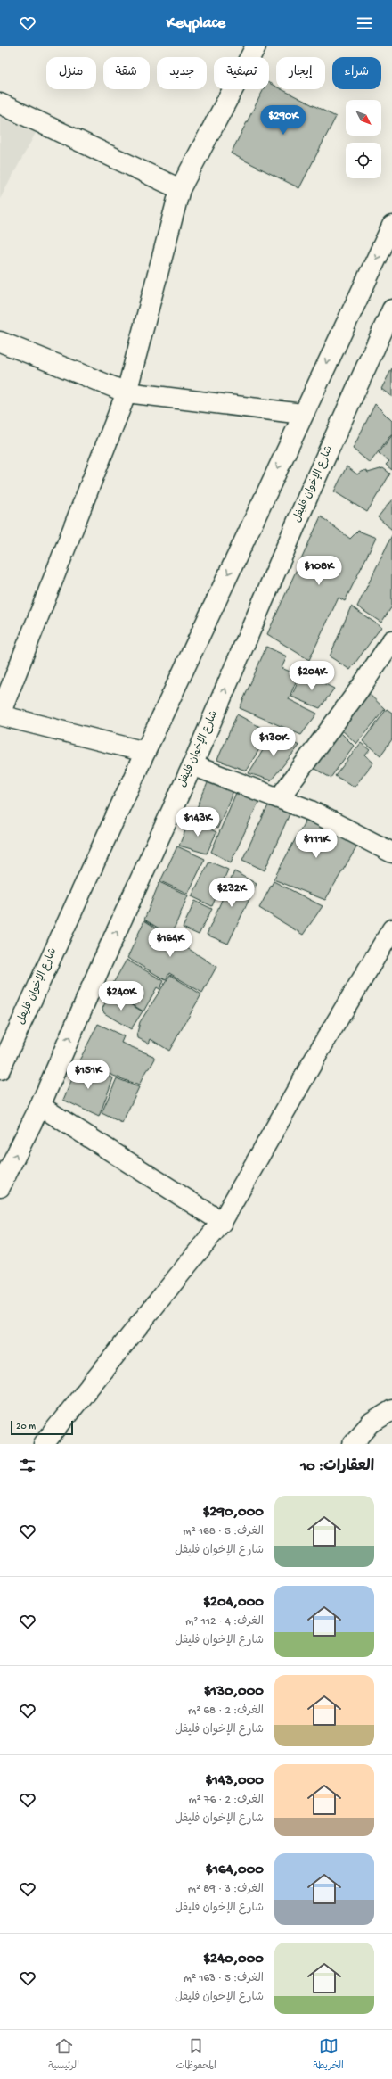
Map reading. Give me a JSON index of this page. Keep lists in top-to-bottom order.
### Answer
{
  "streets": {
    "street": ["شارع الإخوان فليفل"]
  },
  "scale_bar": "20 m",
  "north": "bottom right",
  "page": {
    "header": "Keyplace",
    "chip": [
      "شراء",
      "إيجار",
      "تصفية",
      "جديد",
      "شقة",
      "منزل"
    ],
    "price": [
      "$290K",
      "$108K",
      "$204K",
      "$130K",
      "$143K",
      "$111K",
      "$232K",
      "$164K",
      "$240K",
      "$151K"
    ],
    "scale": "20 m",
    "heading": "العقارات: 10",
    "list": [
      {
        "name": "$290,000",
        "note": "الغرف: 5 · 168 m² · شارع الإخوان فليفل"
      },
      {
        "name": "$204,000",
        "note": "الغرف: 4 · 112 m² · شارع الإخوان فليفل"
      },
      {
        "name": "$130,000",
        "note": "الغرف: 2 · 68 m² · شارع الإخوان فليفل"
      },
      {
        "name": "$143,000",
        "note": "الغرف: 2 · 76 m² · شارع الإخوان فليفل"
      },
      {
        "name": "$164,000",
        "note": "الغرف: 3 · 89 m² · شارع الإخوان فليفل"
      },
      {
        "name": "$240,000",
        "note": "الغرف: 5 · 163 m² · شارع الإخوان فليفل"
      }
    ],
    "tabs": ["الخريطة", "المحفوظات", "الرئيسية"]
  }
}
